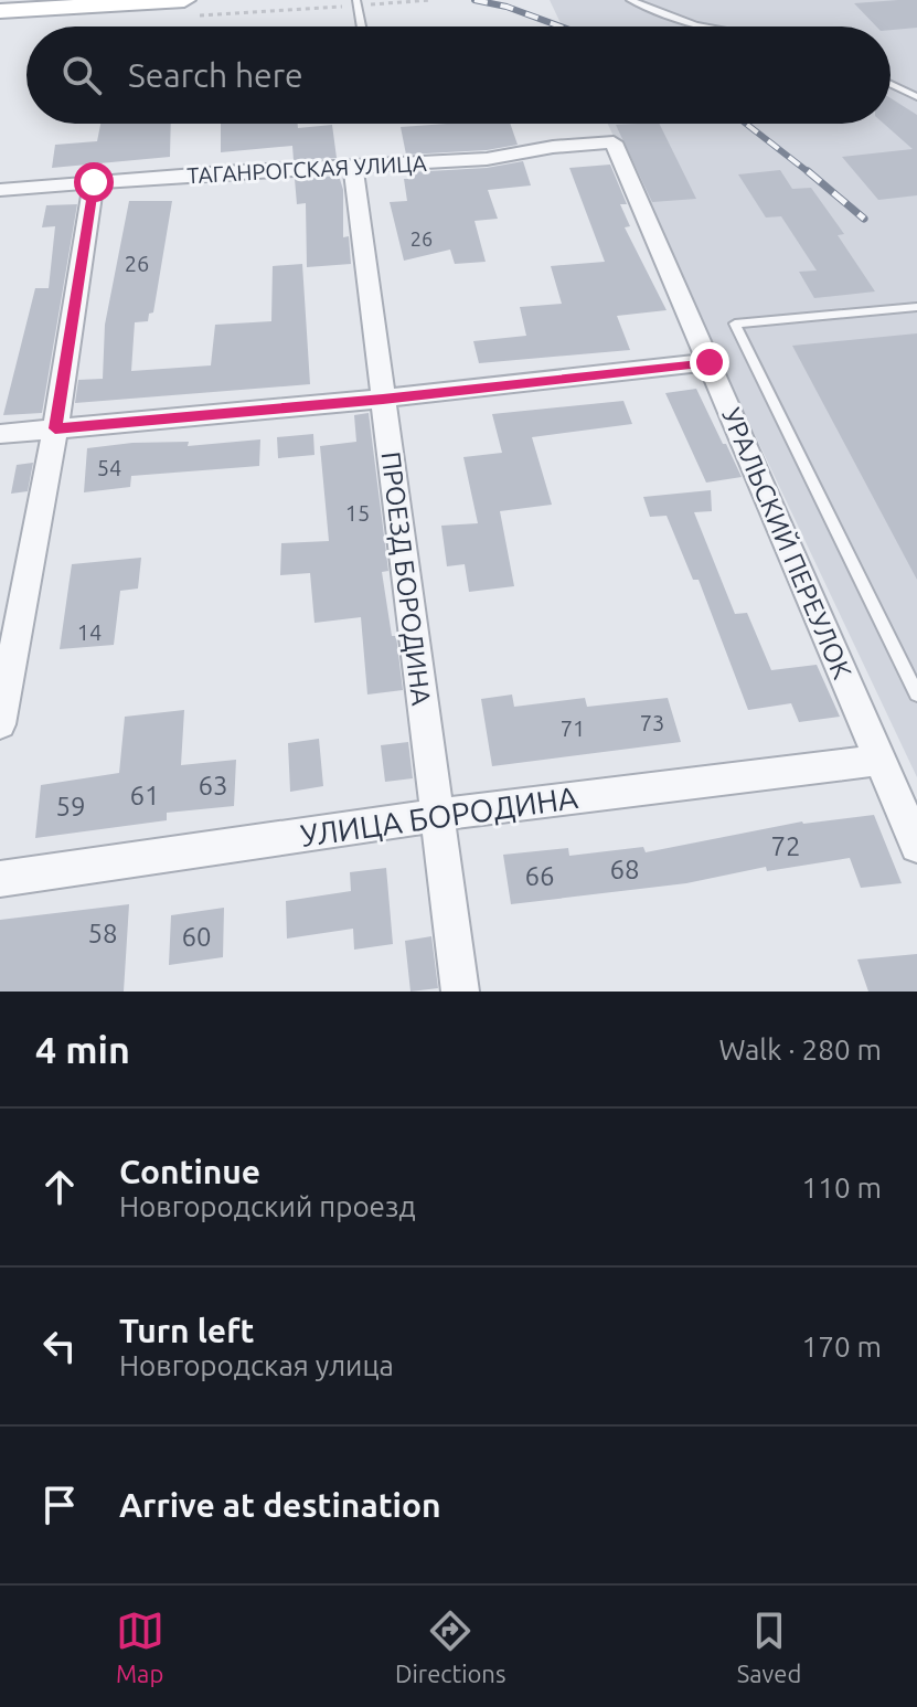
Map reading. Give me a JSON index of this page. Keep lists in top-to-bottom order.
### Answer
{
  "streets": {
    "street": [
      "ТАГАНРОГСКАЯ УЛИЦА",
      "УРАЛЬСКИЙ ПЕРЕУЛОК",
      "ПРОЕЗД БОРОДИНА",
      "УЛИЦА БОРОДИНА"
    ]
  },
  "crossings": [
    ["ТАГАНРОГСКАЯ УЛИЦА", "УРАЛЬСКИЙ ПЕРЕУЛОК"],
    ["ТАГАНРОГСКАЯ УЛИЦА", "ПРОЕЗД БОРОДИНА"],
    ["УРАЛЬСКИЙ ПЕРЕУЛОК", "УЛИЦА БОРОДИНА"],
    ["ПРОЕЗД БОРОДИНА", "УЛИЦА БОРОДИНА"]
  ],
  "house_numbers": [
    "26",
    "26",
    "54",
    "15",
    "14",
    "73",
    "71",
    "63",
    "61",
    "59",
    "72",
    "68",
    "66",
    "58",
    "60"
  ],
  "page": {
    "search": "Search here",
    "heading": ["4 min", "Walk · 280 m"],
    "list": [
      ["Continue", "Новгородский проезд", "110 m"],
      ["Turn left", "Новгородская улица", "170 m"],
      "Arrive at destination"
    ],
    "nav": ["Map", "Directions", "Saved"]
  }
}
